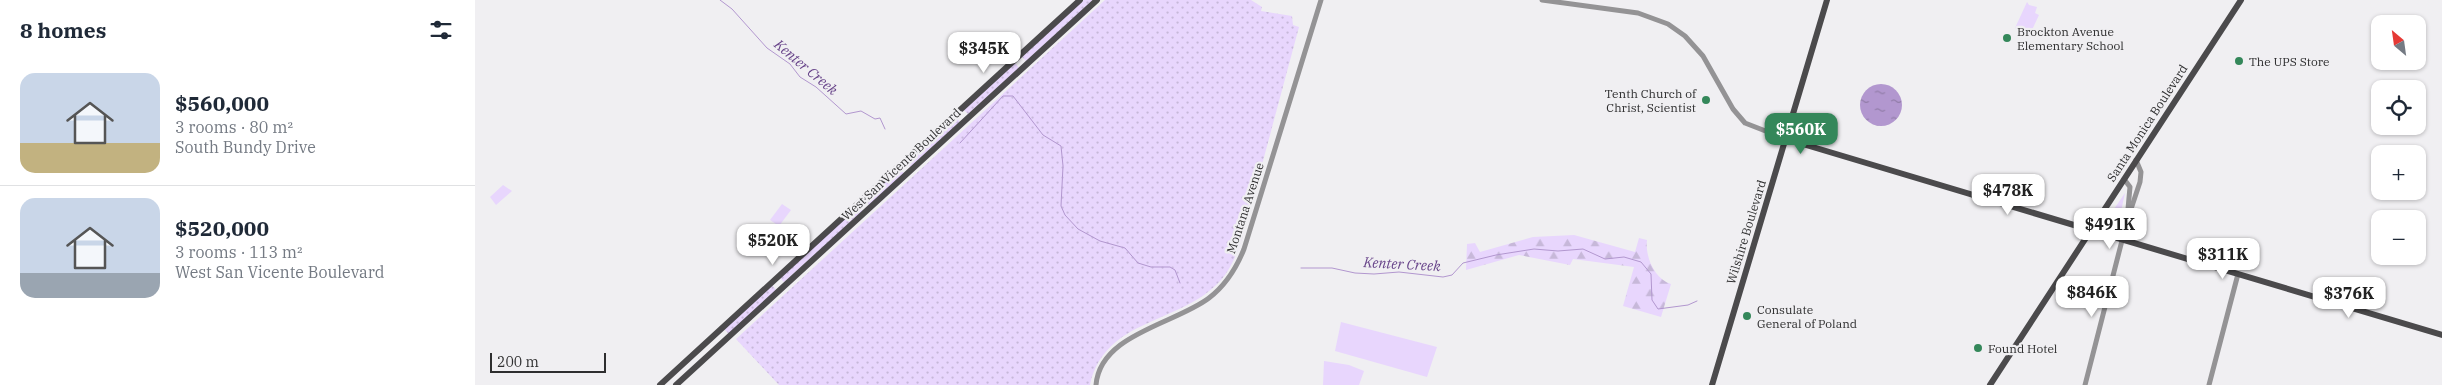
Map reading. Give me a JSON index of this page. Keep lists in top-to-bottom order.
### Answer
{
  "streets": {
    "main road": ["Santa Monica Boulevard", "West San Vicente Boulevard", "Wilshire Boulevard"],
    "street": ["Montana Avenue"]
  },
  "water": ["Kenter Creek"],
  "places": [
    "Brockton Avenue Elementary School",
    "The UPS Store",
    "Tenth Church of Christ, Scientist",
    "Consulate General of Poland",
    "Found Hotel"
  ],
  "scale_bar": "200 m",
  "north": "top left",
  "page": {
    "heading": "8 homes",
    "map_buttons": ["+", "−"],
    "price": [
      "$345K",
      "$560K",
      "$478K",
      "$491K",
      "$520K",
      "$311K",
      "$846K",
      "$376K"
    ],
    "list": [
      {
        "name": "$560,000",
        "note": "3 rooms · 80 m² · South Bundy Drive"
      },
      {
        "name": "$520,000",
        "note": "3 rooms · 113 m² · West San Vicente Boulevard"
      }
    ],
    "scale": "200 m"
  }
}
